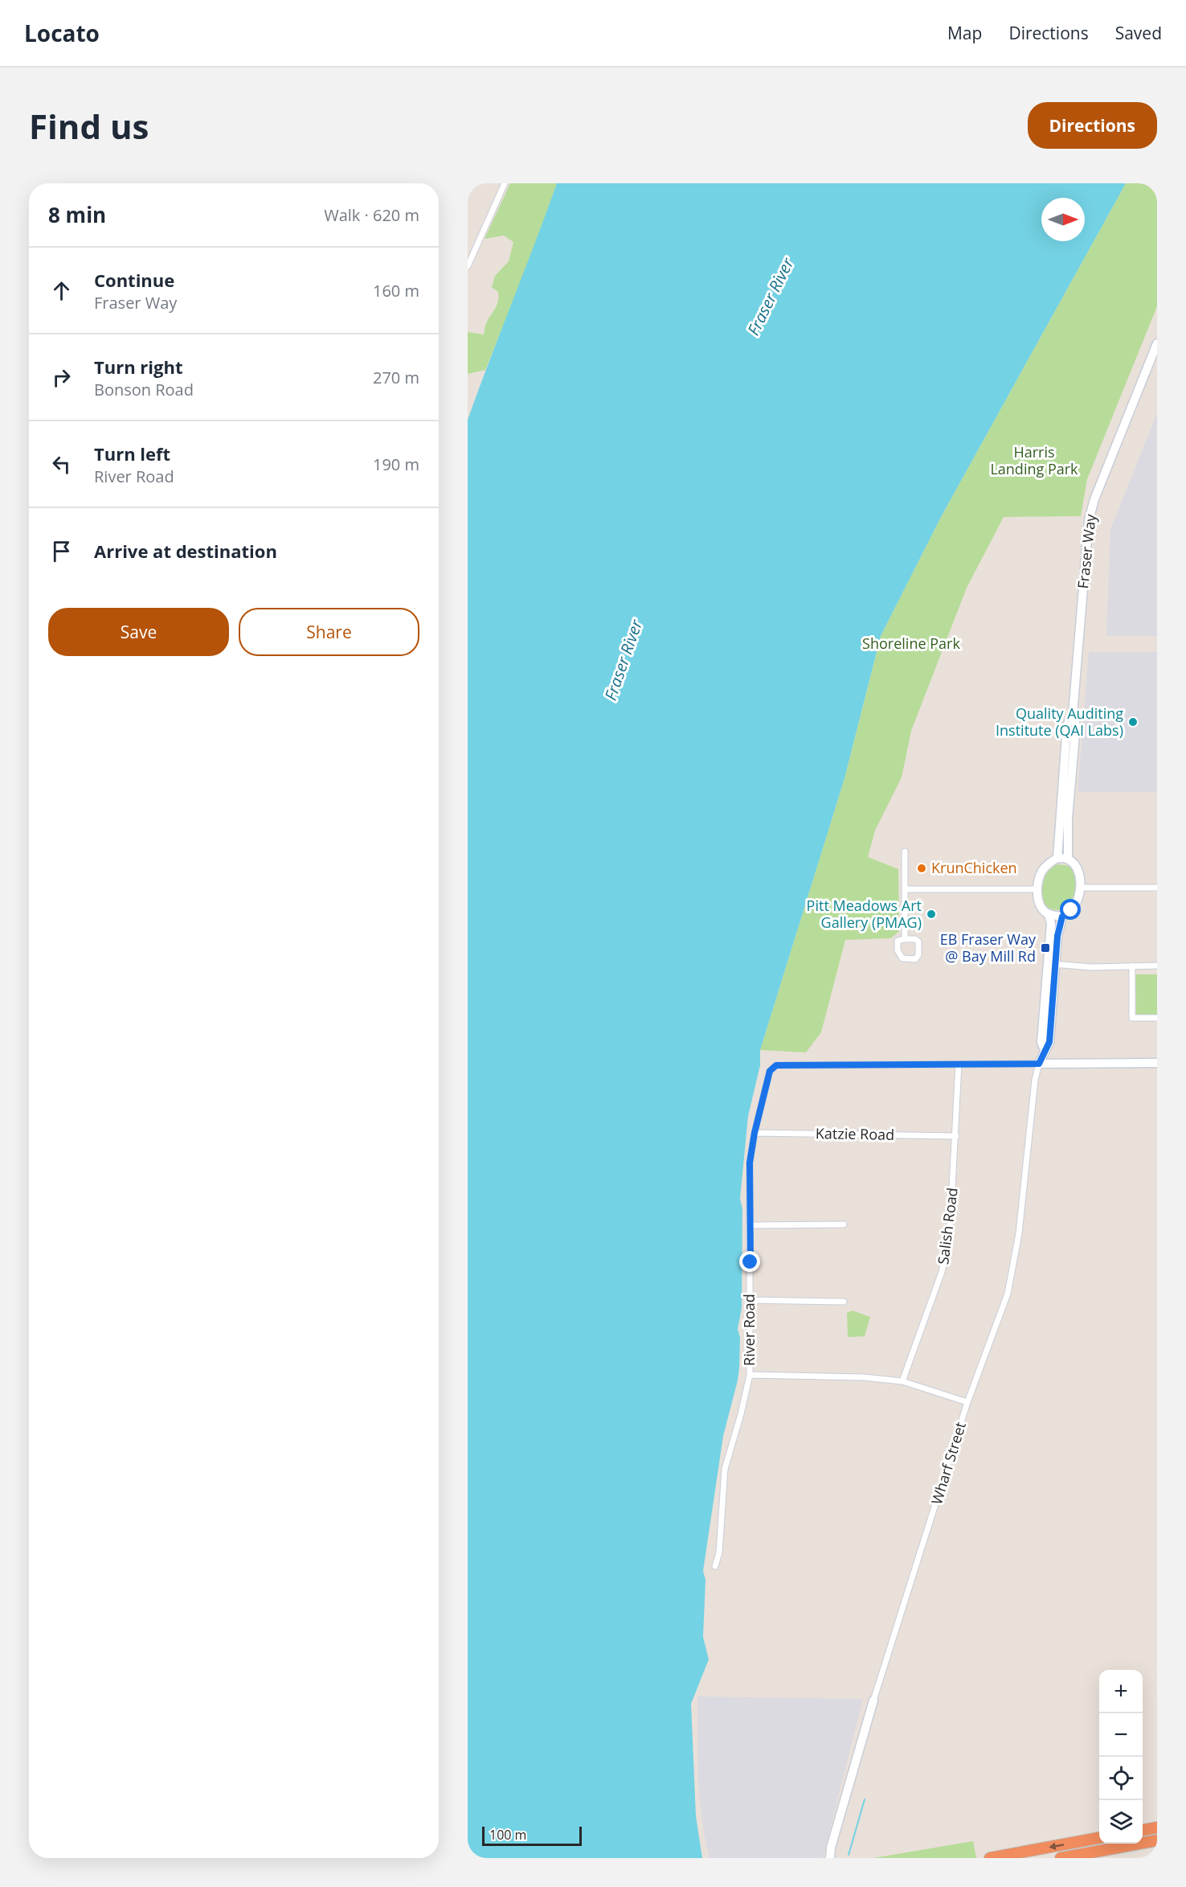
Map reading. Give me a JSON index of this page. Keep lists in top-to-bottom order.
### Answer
{
  "streets": {
    "street": [
      "Fraser Way",
      "Katzie Road",
      "Salish Road",
      "River Road",
      "Wharf Street"
    ]
  },
  "crossings": [
    ["Katzie Road", "Salish Road"],
    ["Katzie Road", "River Road"],
    ["Salish Road", "River Road"]
  ],
  "water": ["Fraser River"],
  "parks": ["Harris Landing Park", "Shoreline Park"],
  "places": {
    "other": ["Quality Auditing Institute (QAI Labs)", "KrunChicken", "Pitt Meadows Art Gallery (PMAG)"],
    "transit": ["EB Fraser Way @ Bay Mill Rd"]
  },
  "scale_bar": "100 m",
  "north": "right",
  "page": {
    "header": "Locato",
    "nav": ["Map", "Directions", "Saved"],
    "buttons": [
      "Directions",
      ["Save", "Share"]
    ],
    "title": "Find us",
    "heading": ["8 min", "Walk · 620 m"],
    "list": [
      ["Continue", "Fraser Way", "160 m"],
      ["Turn right", "Bonson Road", "270 m"],
      ["Turn left", "River Road", "190 m"],
      "Arrive at destination"
    ],
    "map_buttons": ["+", "−"],
    "scale": "100 m"
  }
}
